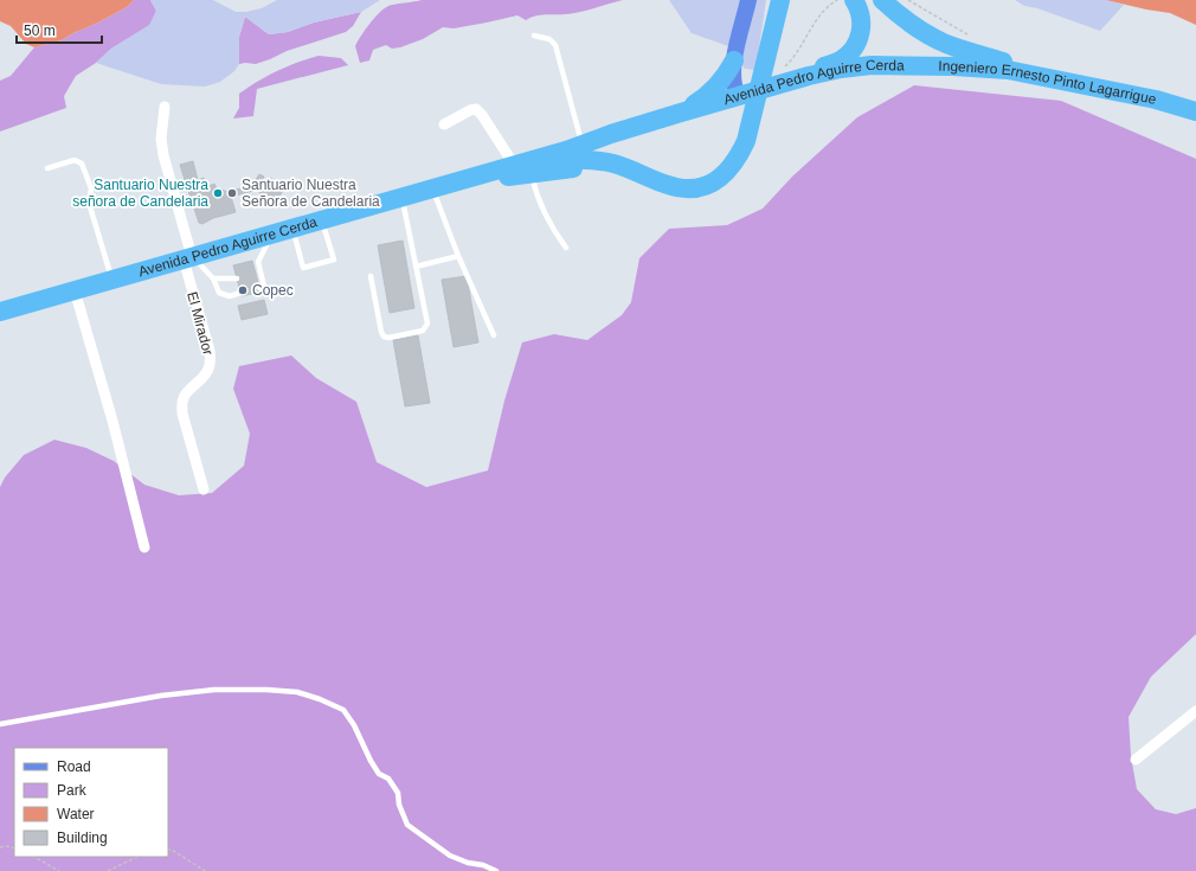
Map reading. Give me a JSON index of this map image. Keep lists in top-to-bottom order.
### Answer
{
  "streets": {
    "highway": ["Ingeniero Ernesto Pinto Lagarrigue", "Avenida Pedro Aguirre Cerda"],
    "street": ["El Mirador"]
  },
  "crossings": [
    ["Ingeniero Ernesto Pinto Lagarrigue", "Avenida Pedro Aguirre Cerda"],
    ["Avenida Pedro Aguirre Cerda", "El Mirador"]
  ],
  "places": ["Santuario Nuestra señora de Candelaria", "Santuario Nuestra Señora de Candelaria", "Copec"],
  "legend": [
    "Road",
    "Park",
    "Water",
    "Building"
  ],
  "scale_bar": "50 m"
}
